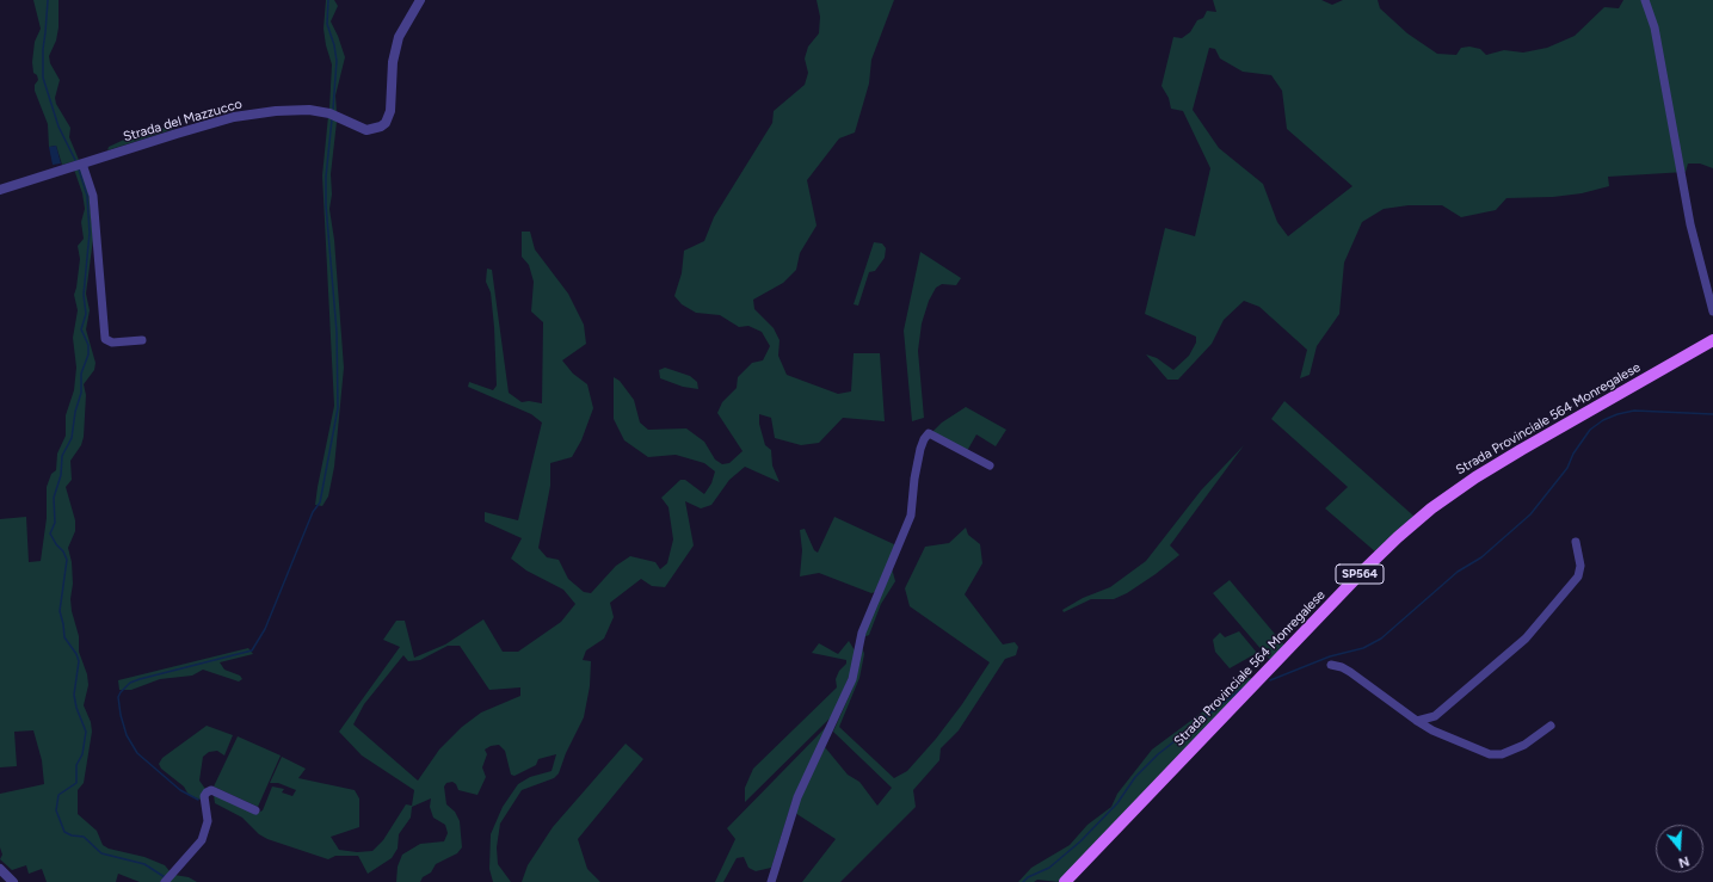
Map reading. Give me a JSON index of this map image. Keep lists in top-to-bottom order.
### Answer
{
  "streets": {
    "main road": ["Strada Provinciale 564 Monregalese", "SP564"],
    "street": ["Strada del Mazzucco"]
  },
  "north": "bottom"
}
